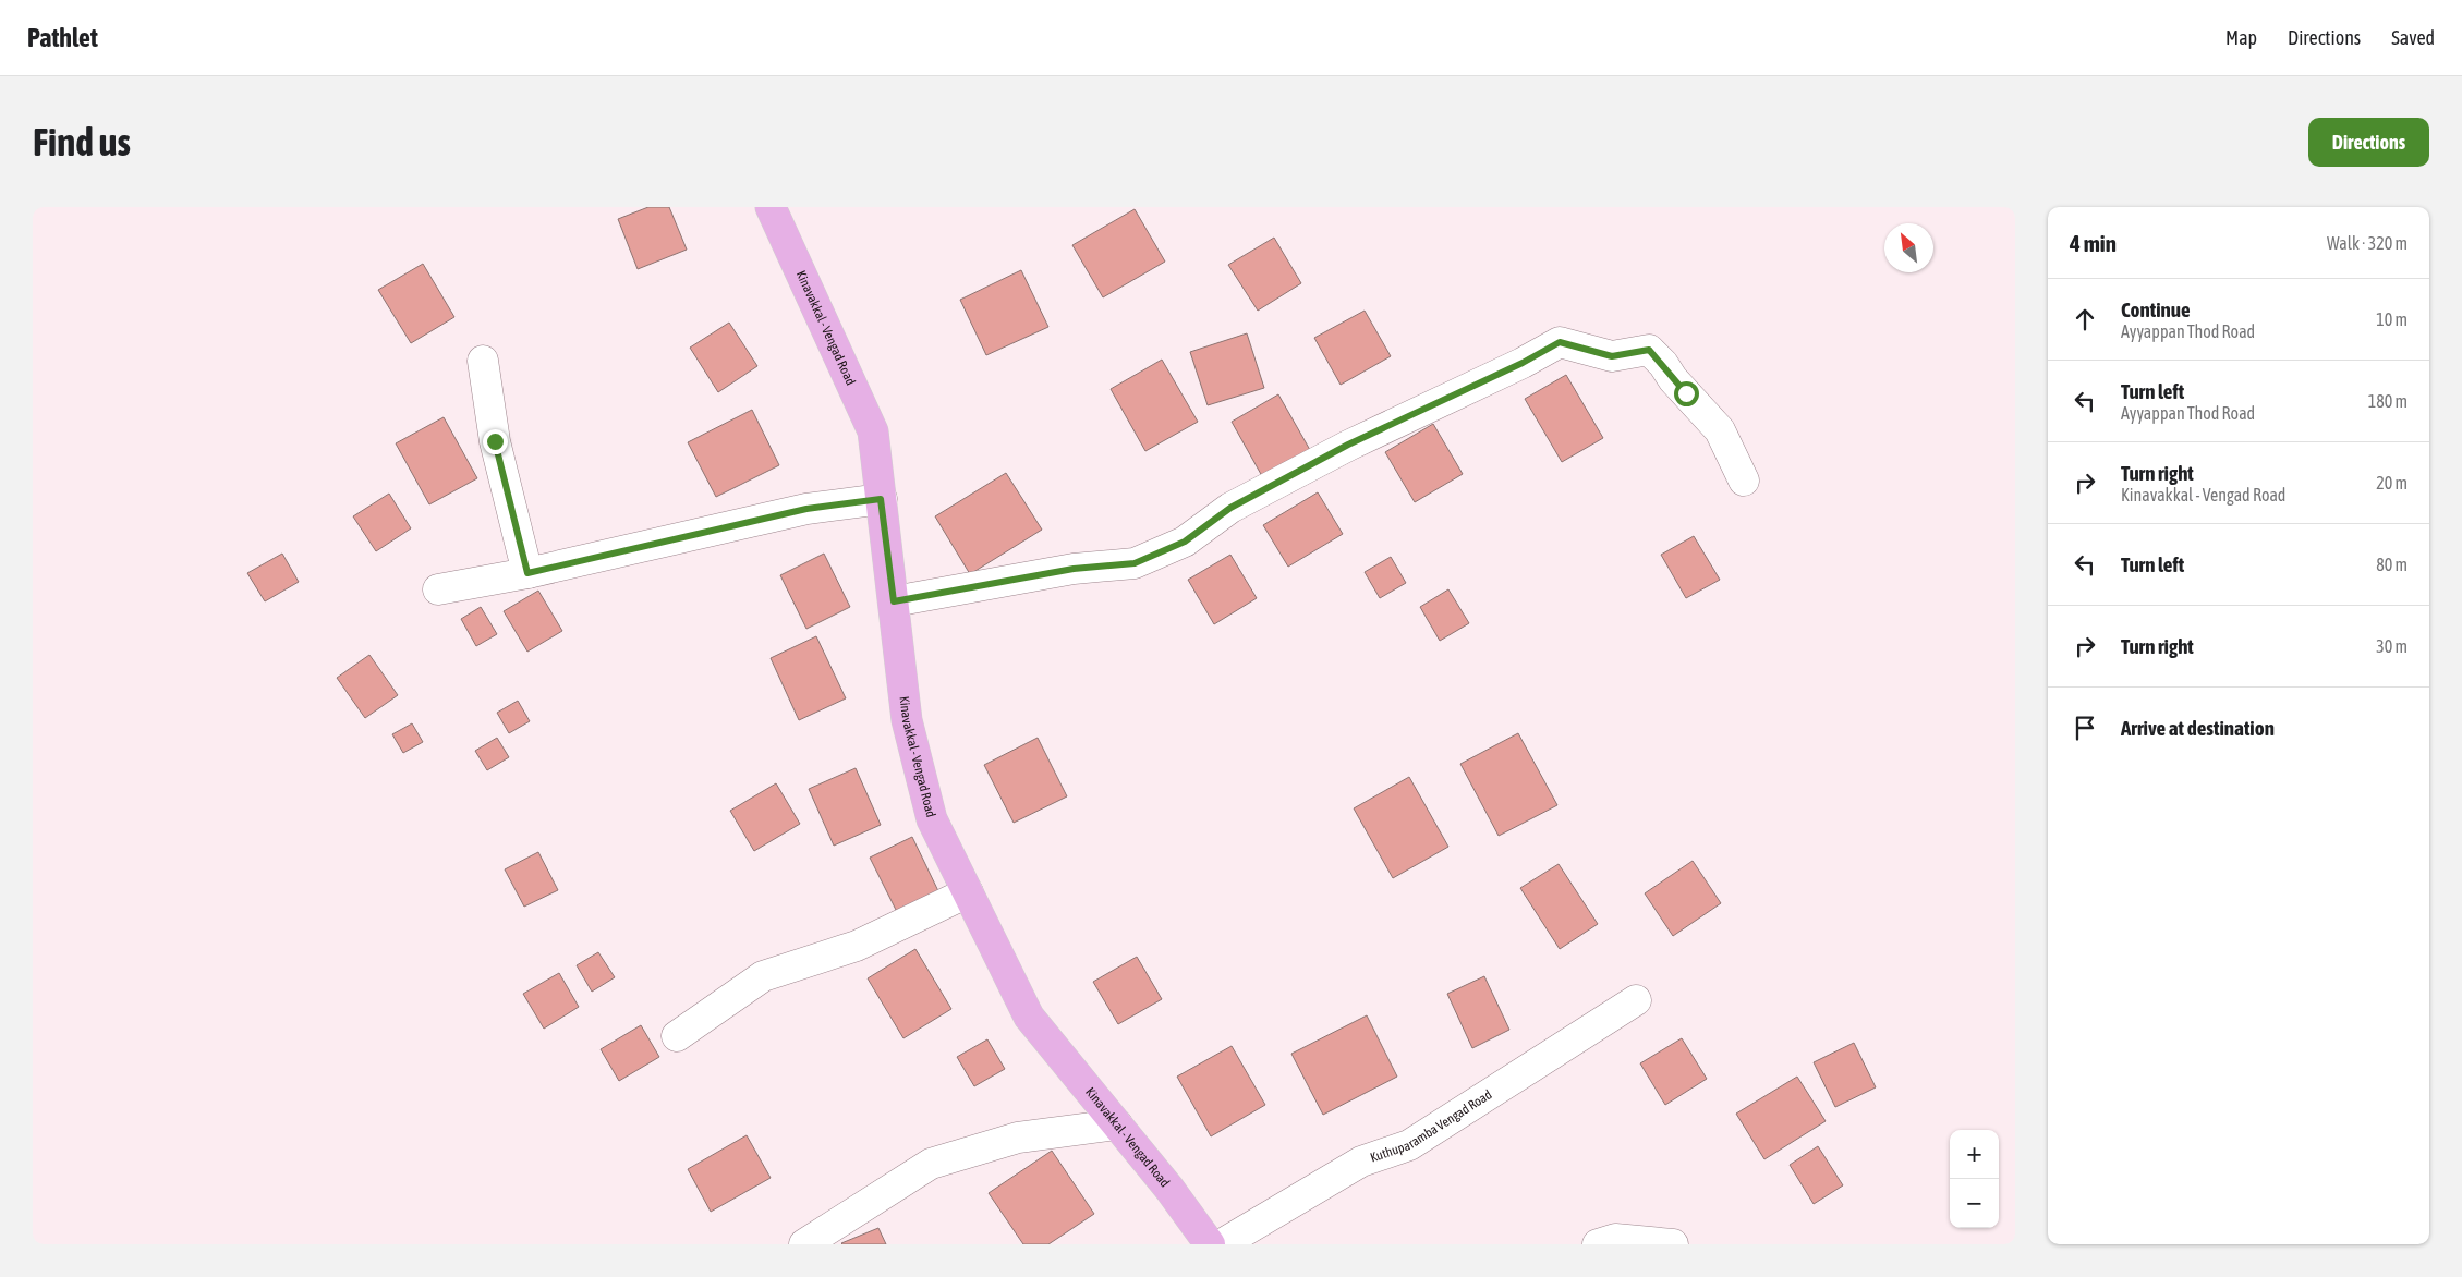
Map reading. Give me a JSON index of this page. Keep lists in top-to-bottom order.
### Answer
{
  "streets": {
    "main road": ["Kinavakkal - Vengad Road"],
    "street": ["Kuthuparamba Vengad Road"]
  },
  "north": "top left",
  "page": {
    "header": "Pathlet",
    "nav": ["Map", "Directions", "Saved"],
    "buttons": "Directions",
    "title": "Find us",
    "heading": ["4 min", "Walk · 320 m"],
    "list": [
      ["Continue", "Ayyappan Thod Road", "10 m"],
      ["Turn left", "Ayyappan Thod Road", "180 m"],
      ["Turn right", "Kinavakkal - Vengad Road", "20 m"],
      ["Turn left", "80 m"],
      ["Turn right", "30 m"],
      "Arrive at destination"
    ],
    "map_buttons": ["+", "−"]
  }
}
